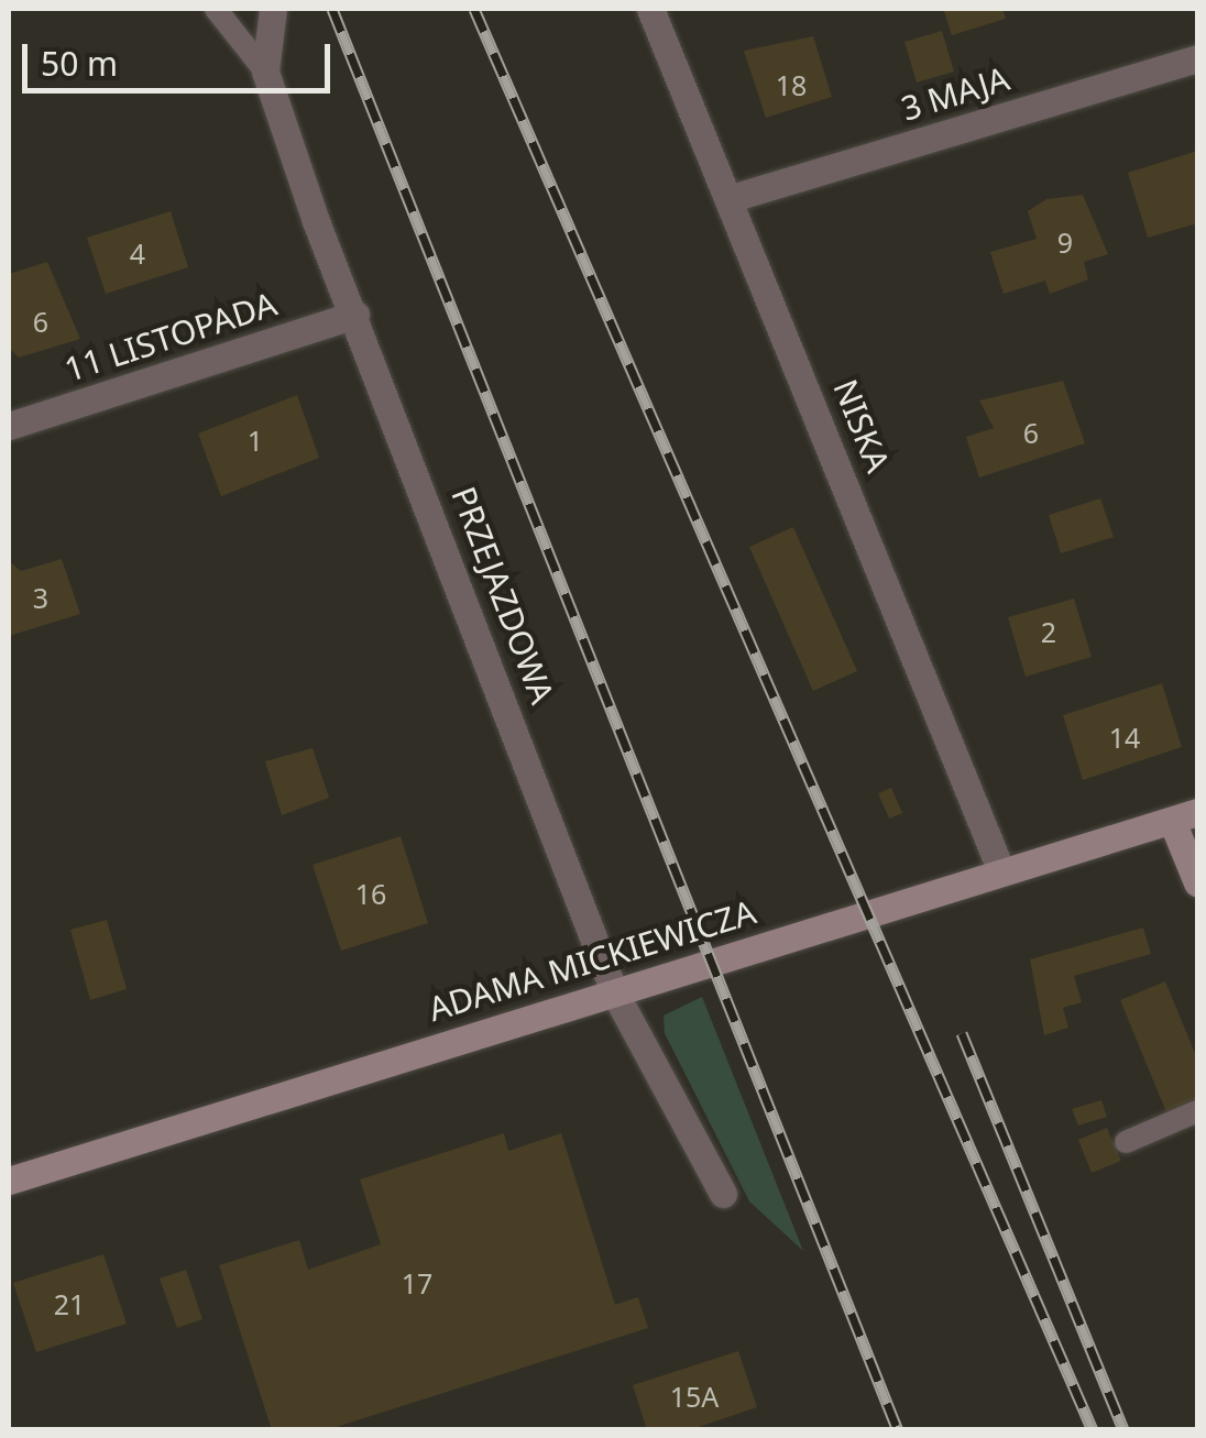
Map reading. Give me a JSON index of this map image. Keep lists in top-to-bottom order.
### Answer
{
  "streets": {
    "street": [
      "3 MAJA",
      "11 LISTOPADA",
      "NISKA",
      "PRZEJAZDOWA",
      "ADAMA MICKIEWICZA"
    ]
  },
  "crossings": [
    ["3 MAJA", "NISKA"],
    ["11 LISTOPADA", "PRZEJAZDOWA"],
    ["NISKA", "ADAMA MICKIEWICZA"],
    ["PRZEJAZDOWA", "ADAMA MICKIEWICZA"]
  ],
  "house_numbers": [
    "18",
    "9",
    "4",
    "6",
    "6",
    "1",
    "3",
    "2",
    "14",
    "16",
    "17",
    "21",
    "15A"
  ],
  "scale_bar": "50 m"
}
